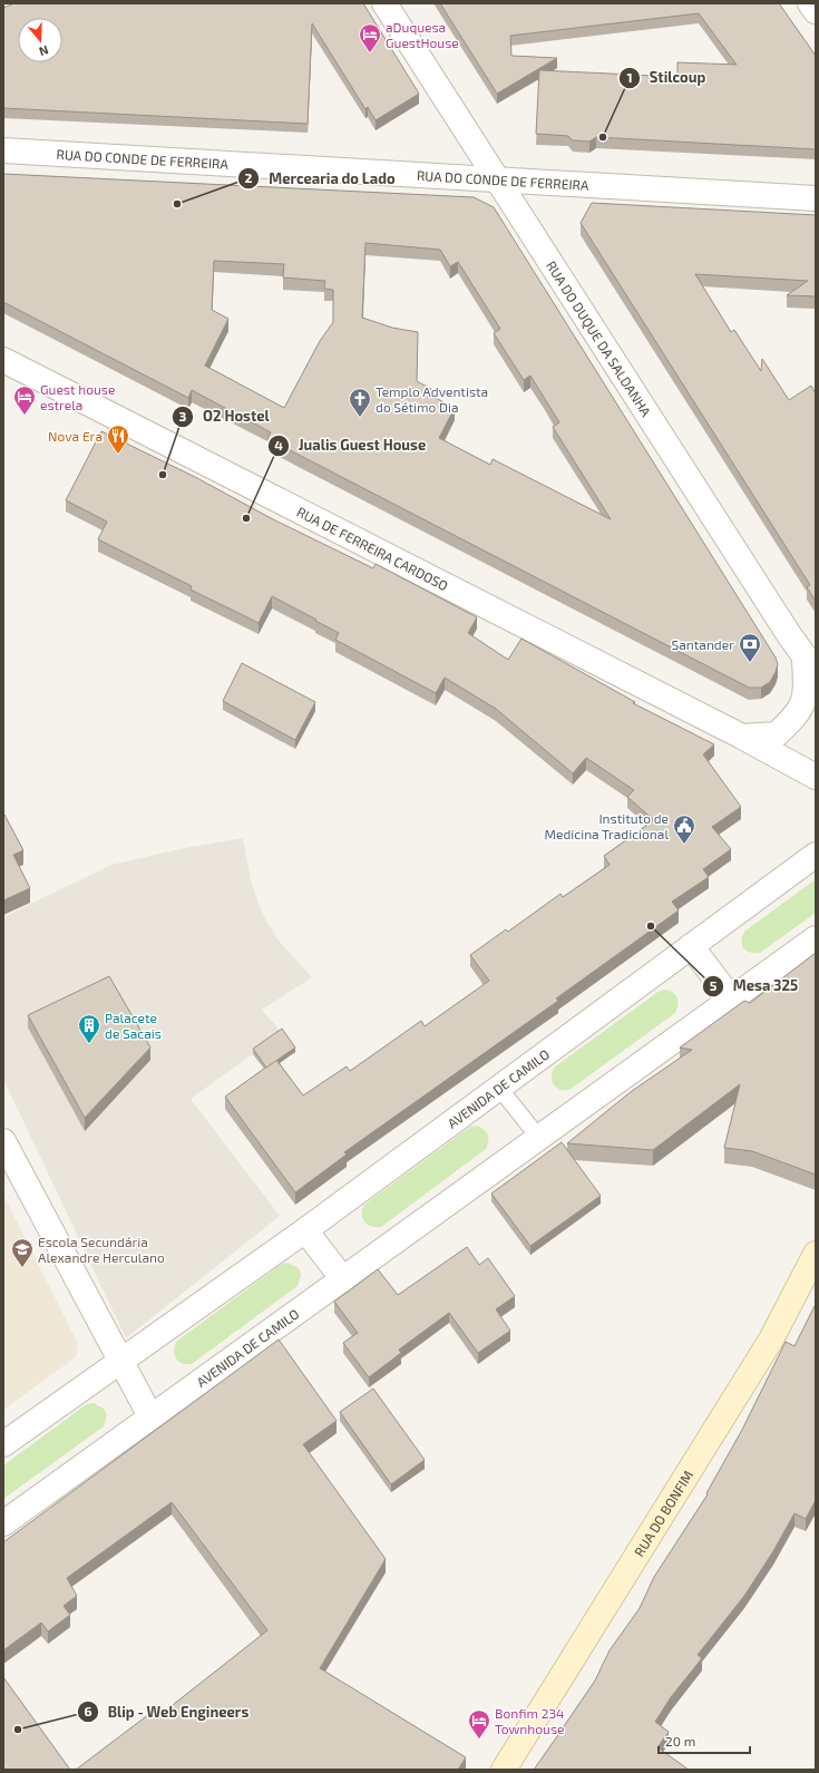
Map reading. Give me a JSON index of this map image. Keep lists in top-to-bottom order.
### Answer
{
  "streets": {
    "main road": ["RUA DO BONFIM"],
    "street": [
      "RUA DO CONDE DE FERREIRA",
      "RUA DO DUQUE DA SALDANHA",
      "RUA DE FERREIRA CARDOSO",
      "AVENIDA DE CAMILO"
    ]
  },
  "crossings": [
    ["RUA DO CONDE DE FERREIRA", "RUA DO DUQUE DA SALDANHA"]
  ],
  "places": {
    "hotel": ["aDuquesa GuestHouse", "Guest house estrela", "Bonfim 234 Townhouse"],
    "other": [
      "Stilcoup",
      "Mercearia do Lado",
      "O2 Hostel",
      "Jualis Guest House",
      "Mesa 325",
      "Blip - Web Engineers"
    ],
    "church": ["Templo Adventista do Sétimo Dia"],
    "restaurant": ["Nova Era"],
    "bank": ["Santander"],
    "public building": ["Instituto de Medicina Tradicional"],
    "building": ["Palacete de Sacais"],
    "school or university": ["Escola Secundária Alexandre Herculano"]
  },
  "scale_bar": "20 m",
  "north": "bottom"
}
